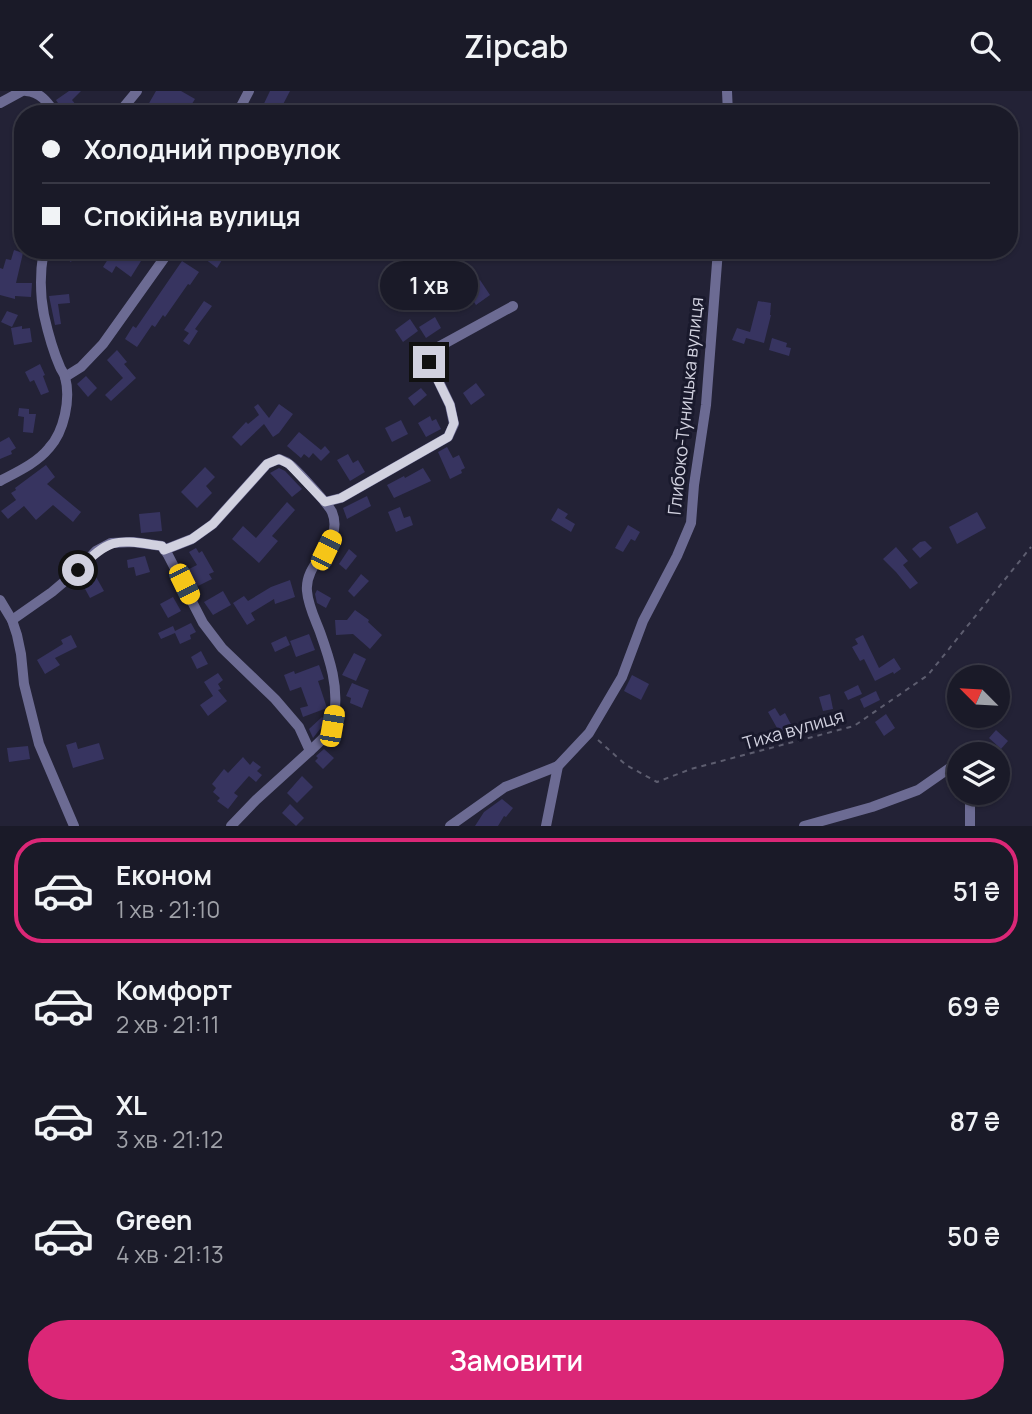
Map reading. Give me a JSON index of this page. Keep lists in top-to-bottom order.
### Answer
{
  "streets": {
    "street": ["Глибоко-Туницька вулиця"],
    "path": ["Тиха вулиця"]
  },
  "crossings": [
    ["Глибоко-Туницька вулиця", "Тиха вулиця"]
  ],
  "north": "top left",
  "page": {
    "header": "Zipcab",
    "banner": ["Холодний провулок", "Спокійна вулиця"],
    "bubble": "1 хв",
    "list": [
      {
        "name": "Економ",
        "note": "1 хв · 21:10",
        "value": "51 ₴"
      },
      {
        "name": "Комфорт",
        "note": "2 хв · 21:11",
        "value": "69 ₴"
      },
      {
        "name": "XL",
        "note": "3 хв · 21:12",
        "value": "87 ₴"
      },
      {
        "name": "Green",
        "note": "4 хв · 21:13",
        "value": "50 ₴"
      }
    ],
    "buttons": "Замовити"
  }
}
